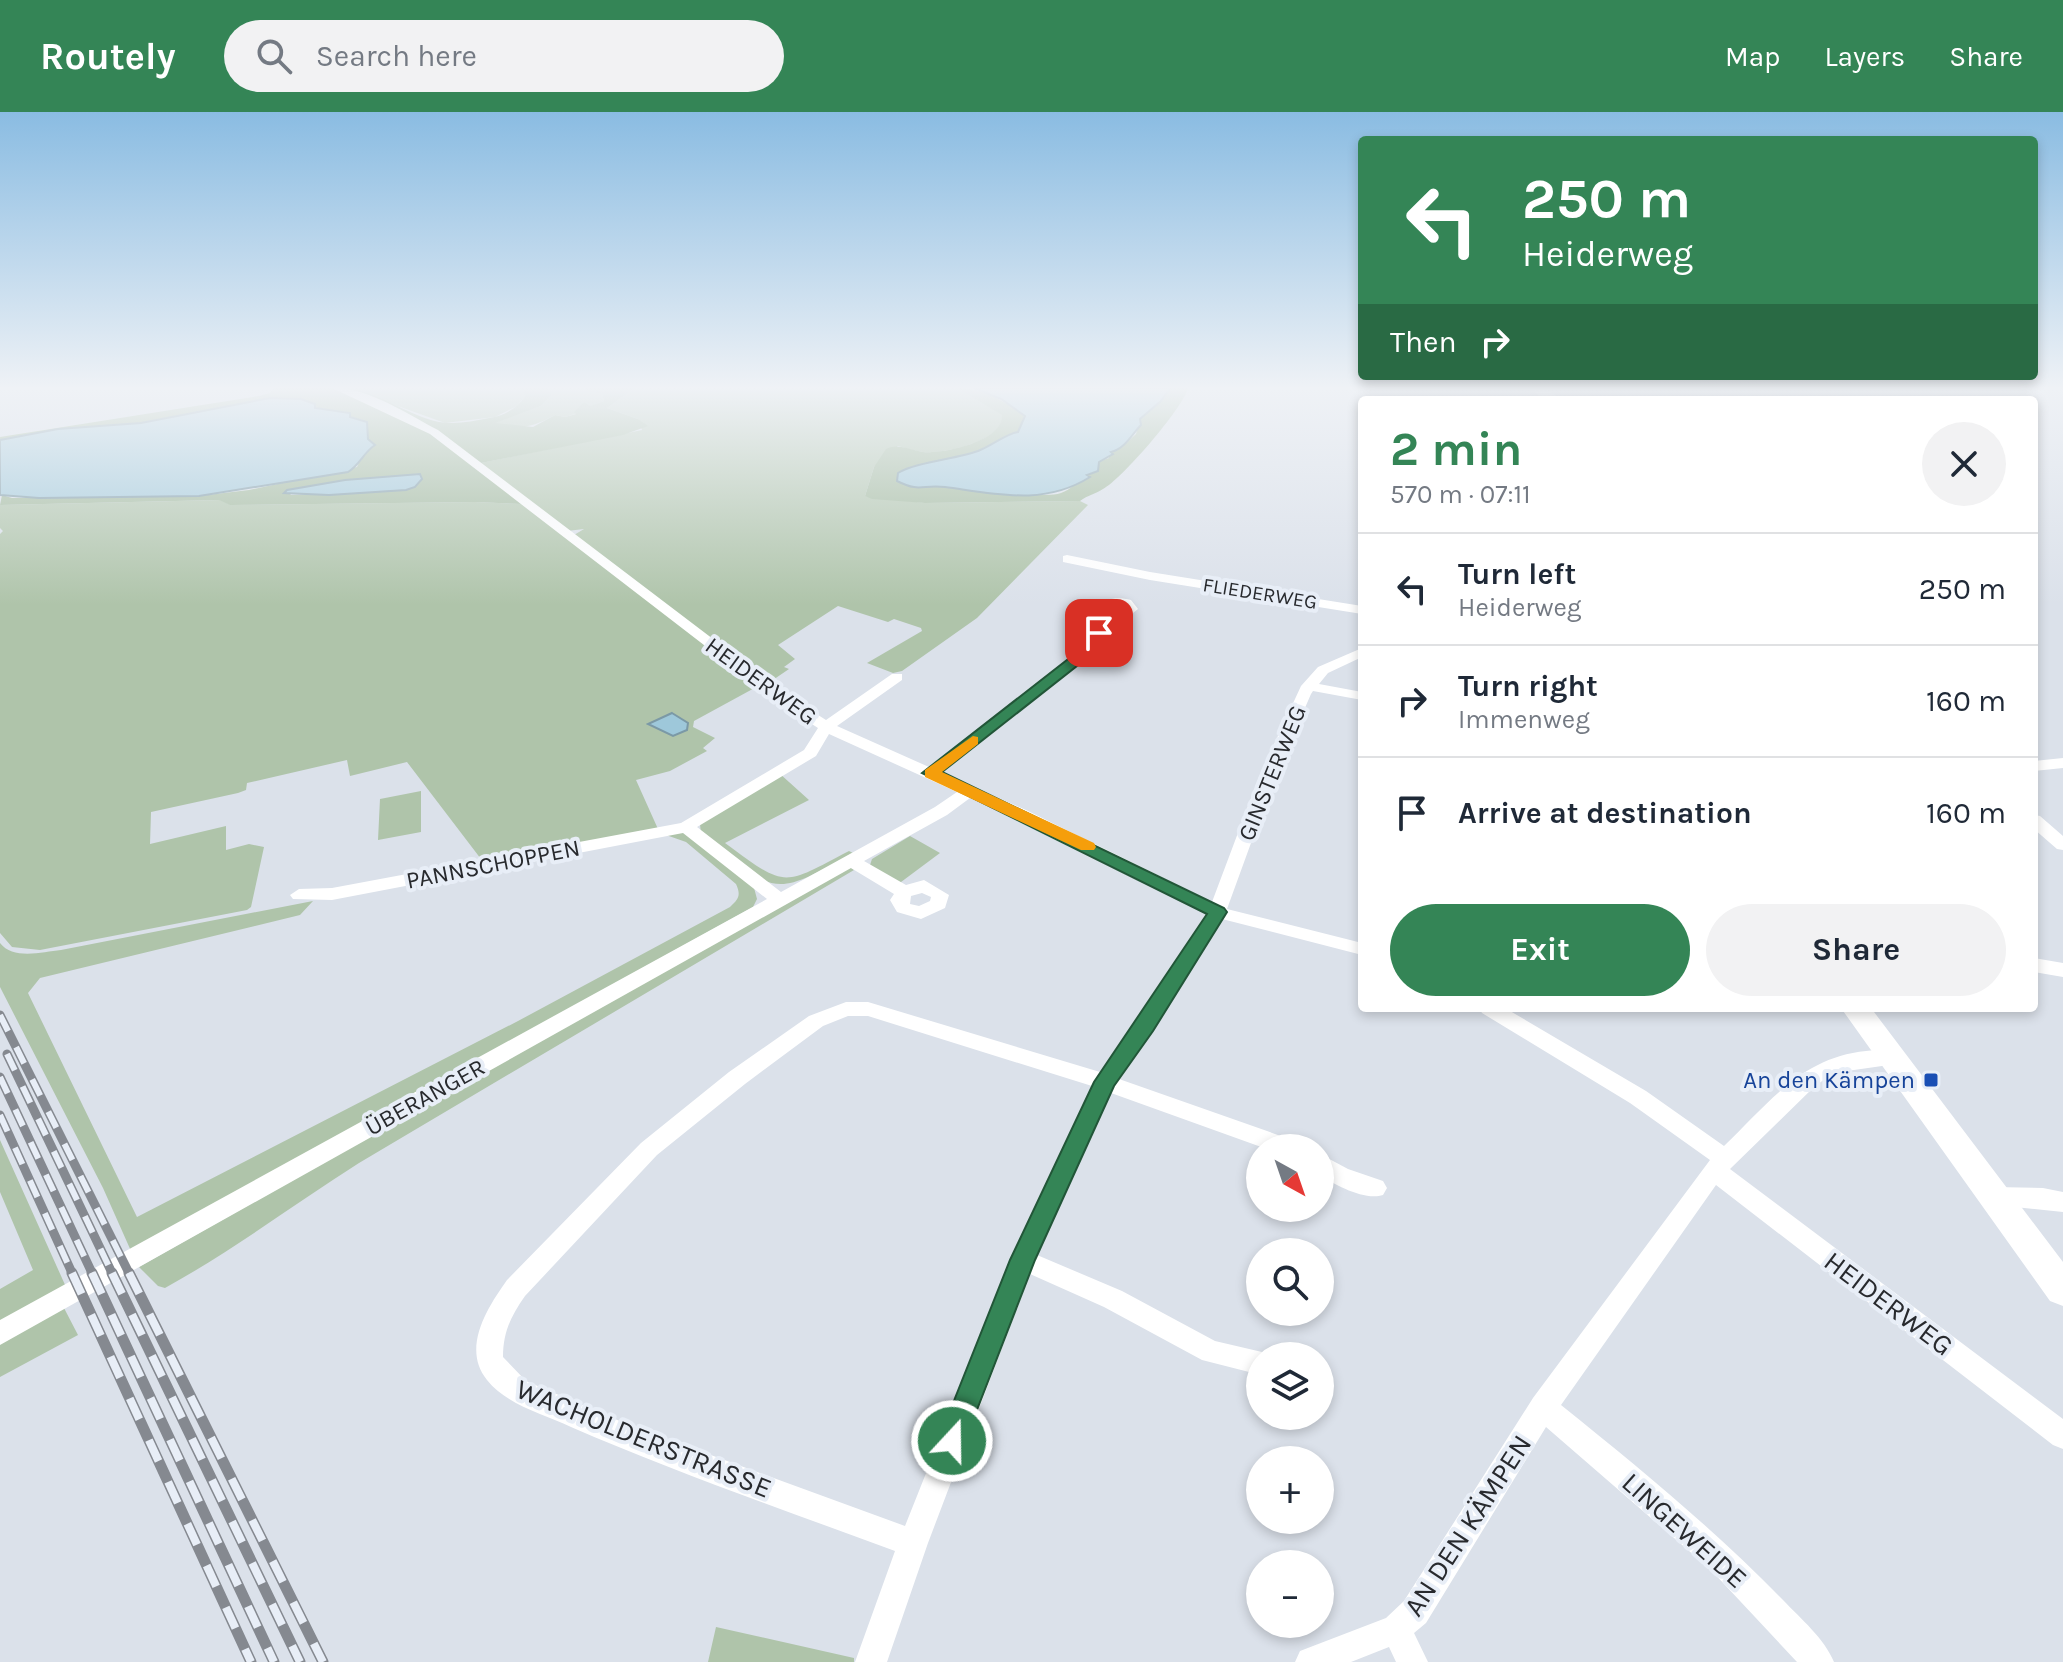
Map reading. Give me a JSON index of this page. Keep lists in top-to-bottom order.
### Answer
{
  "streets": {
    "street": [
      "FLIEDERWEG",
      "HEIDERWEG",
      "GINSTERWEG",
      "PANNSCHOPPEN",
      "ÜBERANGER",
      "WACHOLDERSTRASSE",
      "AN DEN KÄMPEN",
      "LINGEWEIDE"
    ]
  },
  "crossings": [
    ["HEIDERWEG", "GINSTERWEG"],
    ["HEIDERWEG", "PANNSCHOPPEN"],
    ["HEIDERWEG", "ÜBERANGER"],
    ["HEIDERWEG", "AN DEN KÄMPEN"],
    ["GINSTERWEG", "WACHOLDERSTRASSE"],
    ["AN DEN KÄMPEN", "LINGEWEIDE"]
  ],
  "places": {
    "transit": ["An den Kämpen"]
  },
  "north": "bottom right",
  "page": {
    "header": "Routely",
    "search": "Search here",
    "nav": ["Map", "Layers", "Share"],
    "turn": ["250 m", "Heiderweg"],
    "then": "Then",
    "heading": ["2 min", "570 m · 07:11"],
    "list": [
      {
        "name": "Turn left",
        "note": "Heiderweg",
        "value": "250 m"
      },
      {
        "name": "Turn right",
        "note": "Immenweg",
        "value": "160 m"
      },
      {
        "name": "Arrive at destination",
        "value": "160 m"
      }
    ],
    "buttons": ["Exit", "Share"],
    "map_buttons": ["+", "−"]
  }
}
